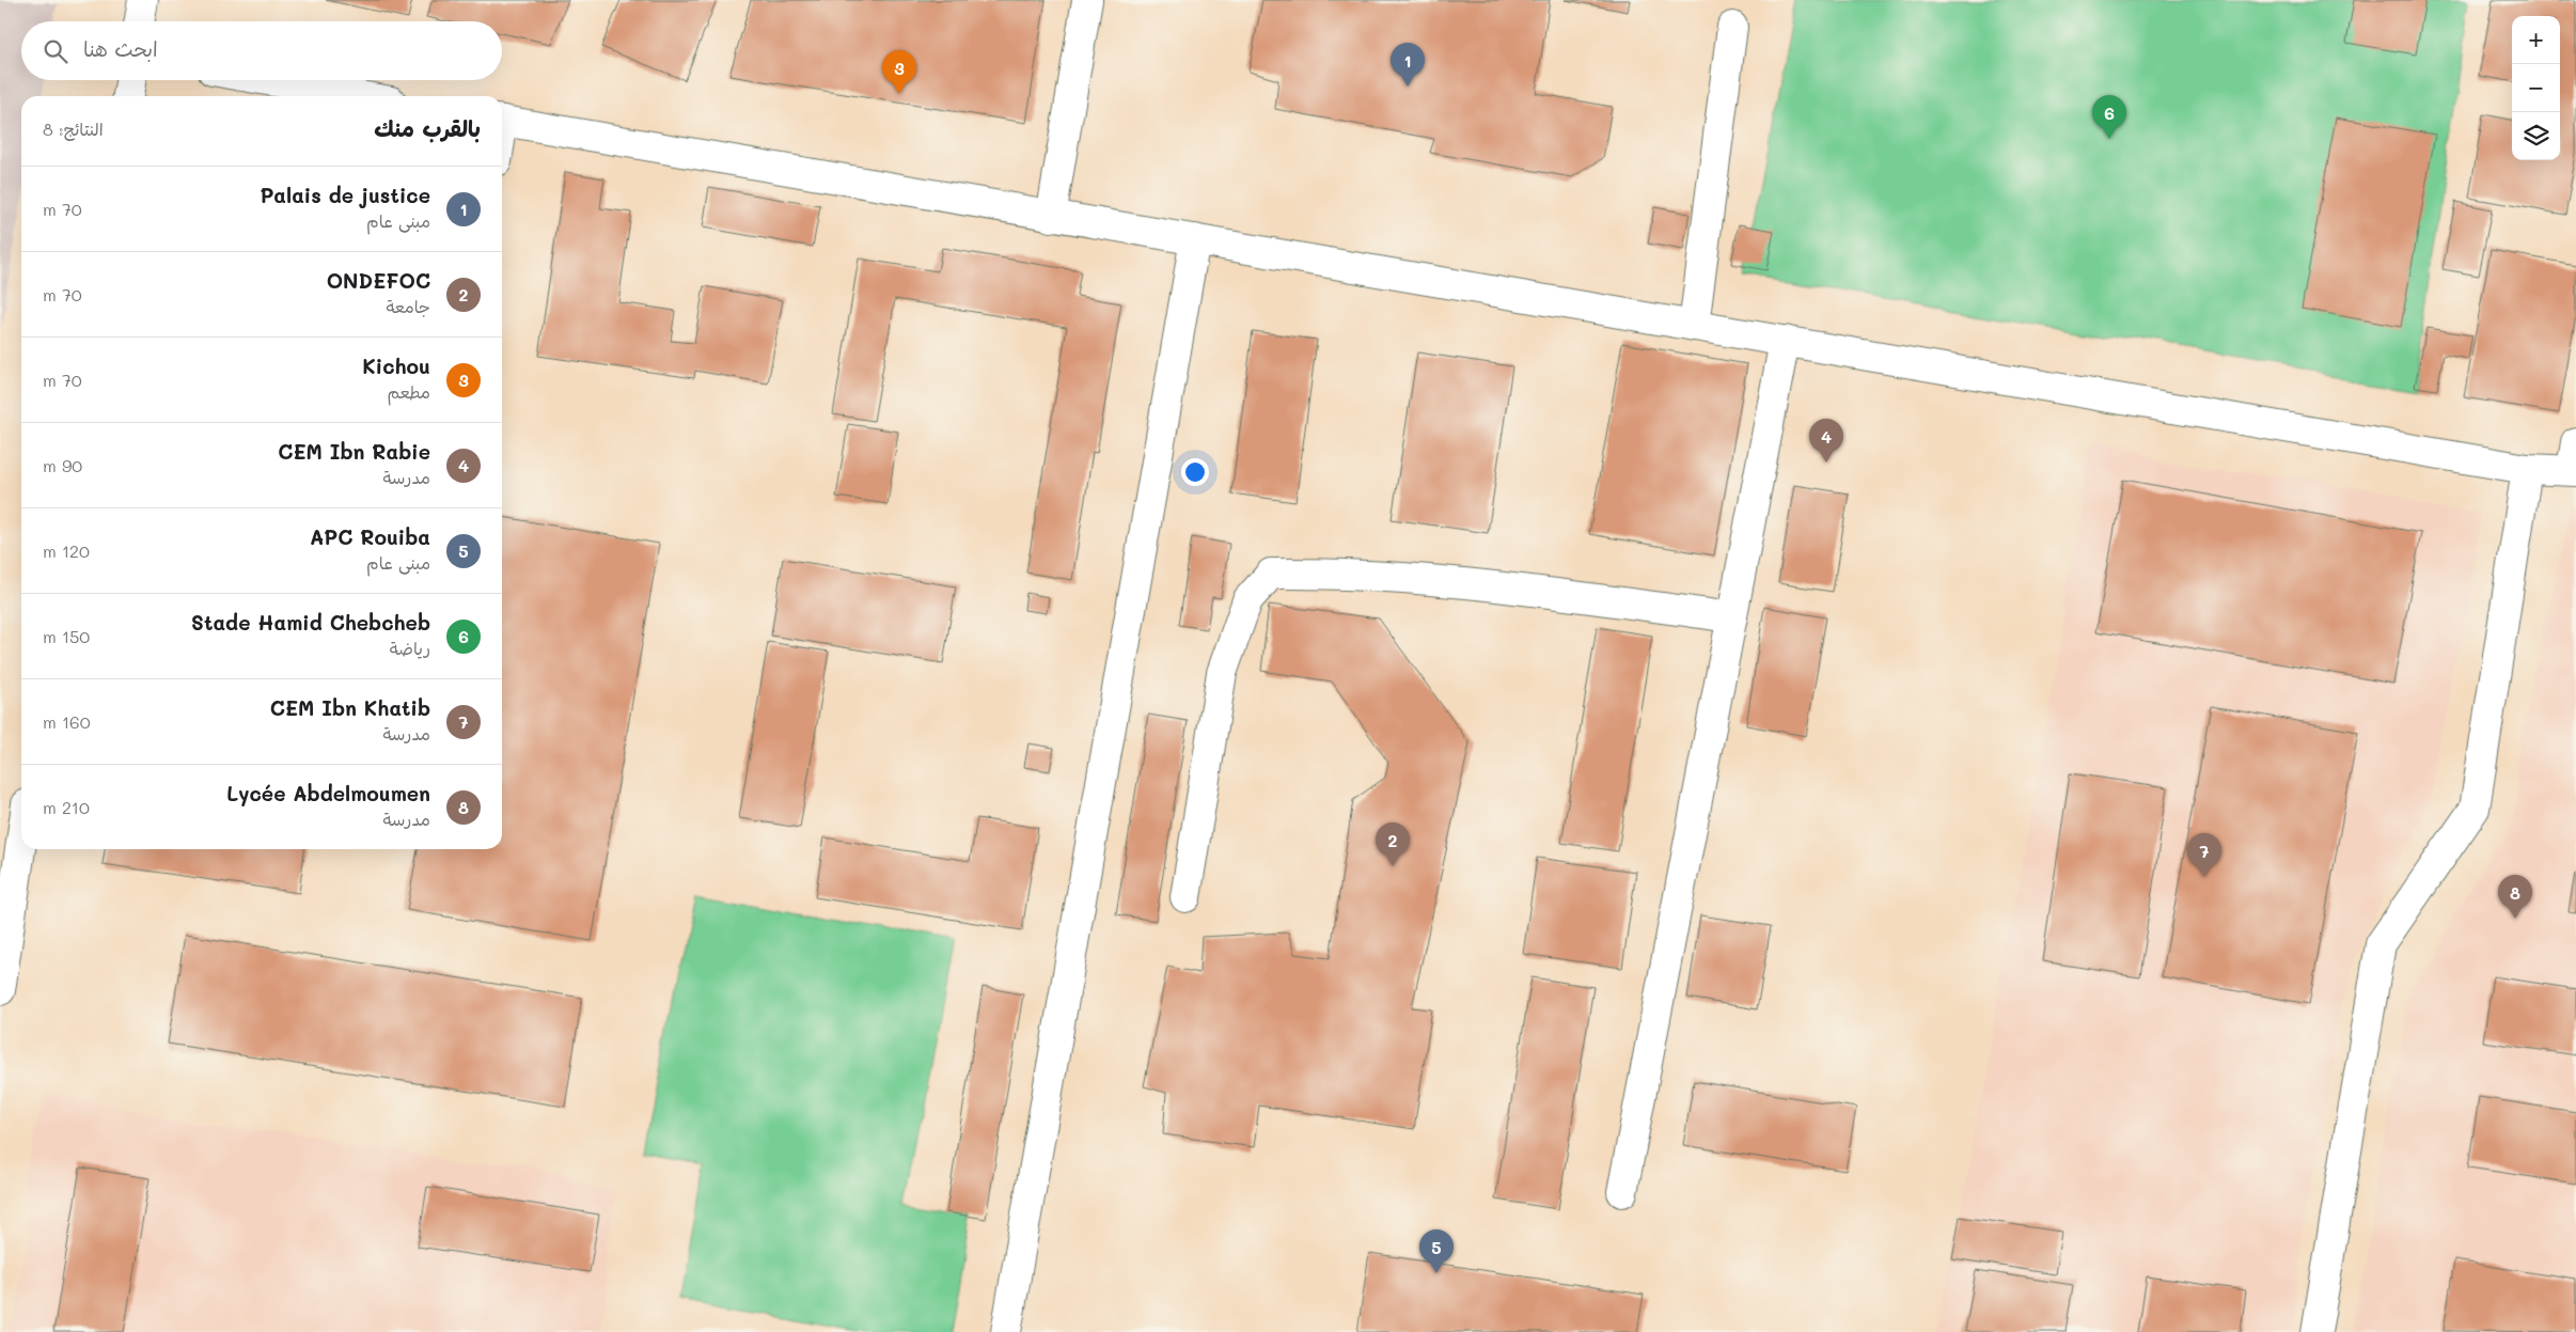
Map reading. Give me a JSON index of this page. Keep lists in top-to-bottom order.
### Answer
{
  "page": {
    "map_buttons": ["+", "−"],
    "search": "ابحث هنا",
    "pins": [
      "1",
      "3",
      "6",
      "4",
      "2",
      "7",
      "8",
      "5"
    ],
    "heading": ["بالقرب منك", "النتائج: 8"],
    "list": [
      {
        "mark": "1",
        "name": "Palais de justice",
        "note": "مبنى عام",
        "value": "70 m"
      },
      {
        "mark": "2",
        "name": "ONDEFOC",
        "note": "جامعة",
        "value": "70 m"
      },
      {
        "mark": "3",
        "name": "Kichou",
        "note": "مطعم",
        "value": "70 m"
      },
      {
        "mark": "4",
        "name": "CEM Ibn Rabie",
        "note": "مدرسة",
        "value": "90 m"
      },
      {
        "mark": "5",
        "name": "APC Rouiba",
        "note": "مبنى عام",
        "value": "120 m"
      },
      {
        "mark": "6",
        "name": "Stade Hamid Chebcheb",
        "note": "رياضة",
        "value": "150 m"
      },
      {
        "mark": "7",
        "name": "CEM Ibn Khatib",
        "note": "مدرسة",
        "value": "160 m"
      },
      {
        "mark": "8",
        "name": "Lycée Abdelmoumen",
        "note": "مدرسة",
        "value": "210 m"
      }
    ]
  }
}
